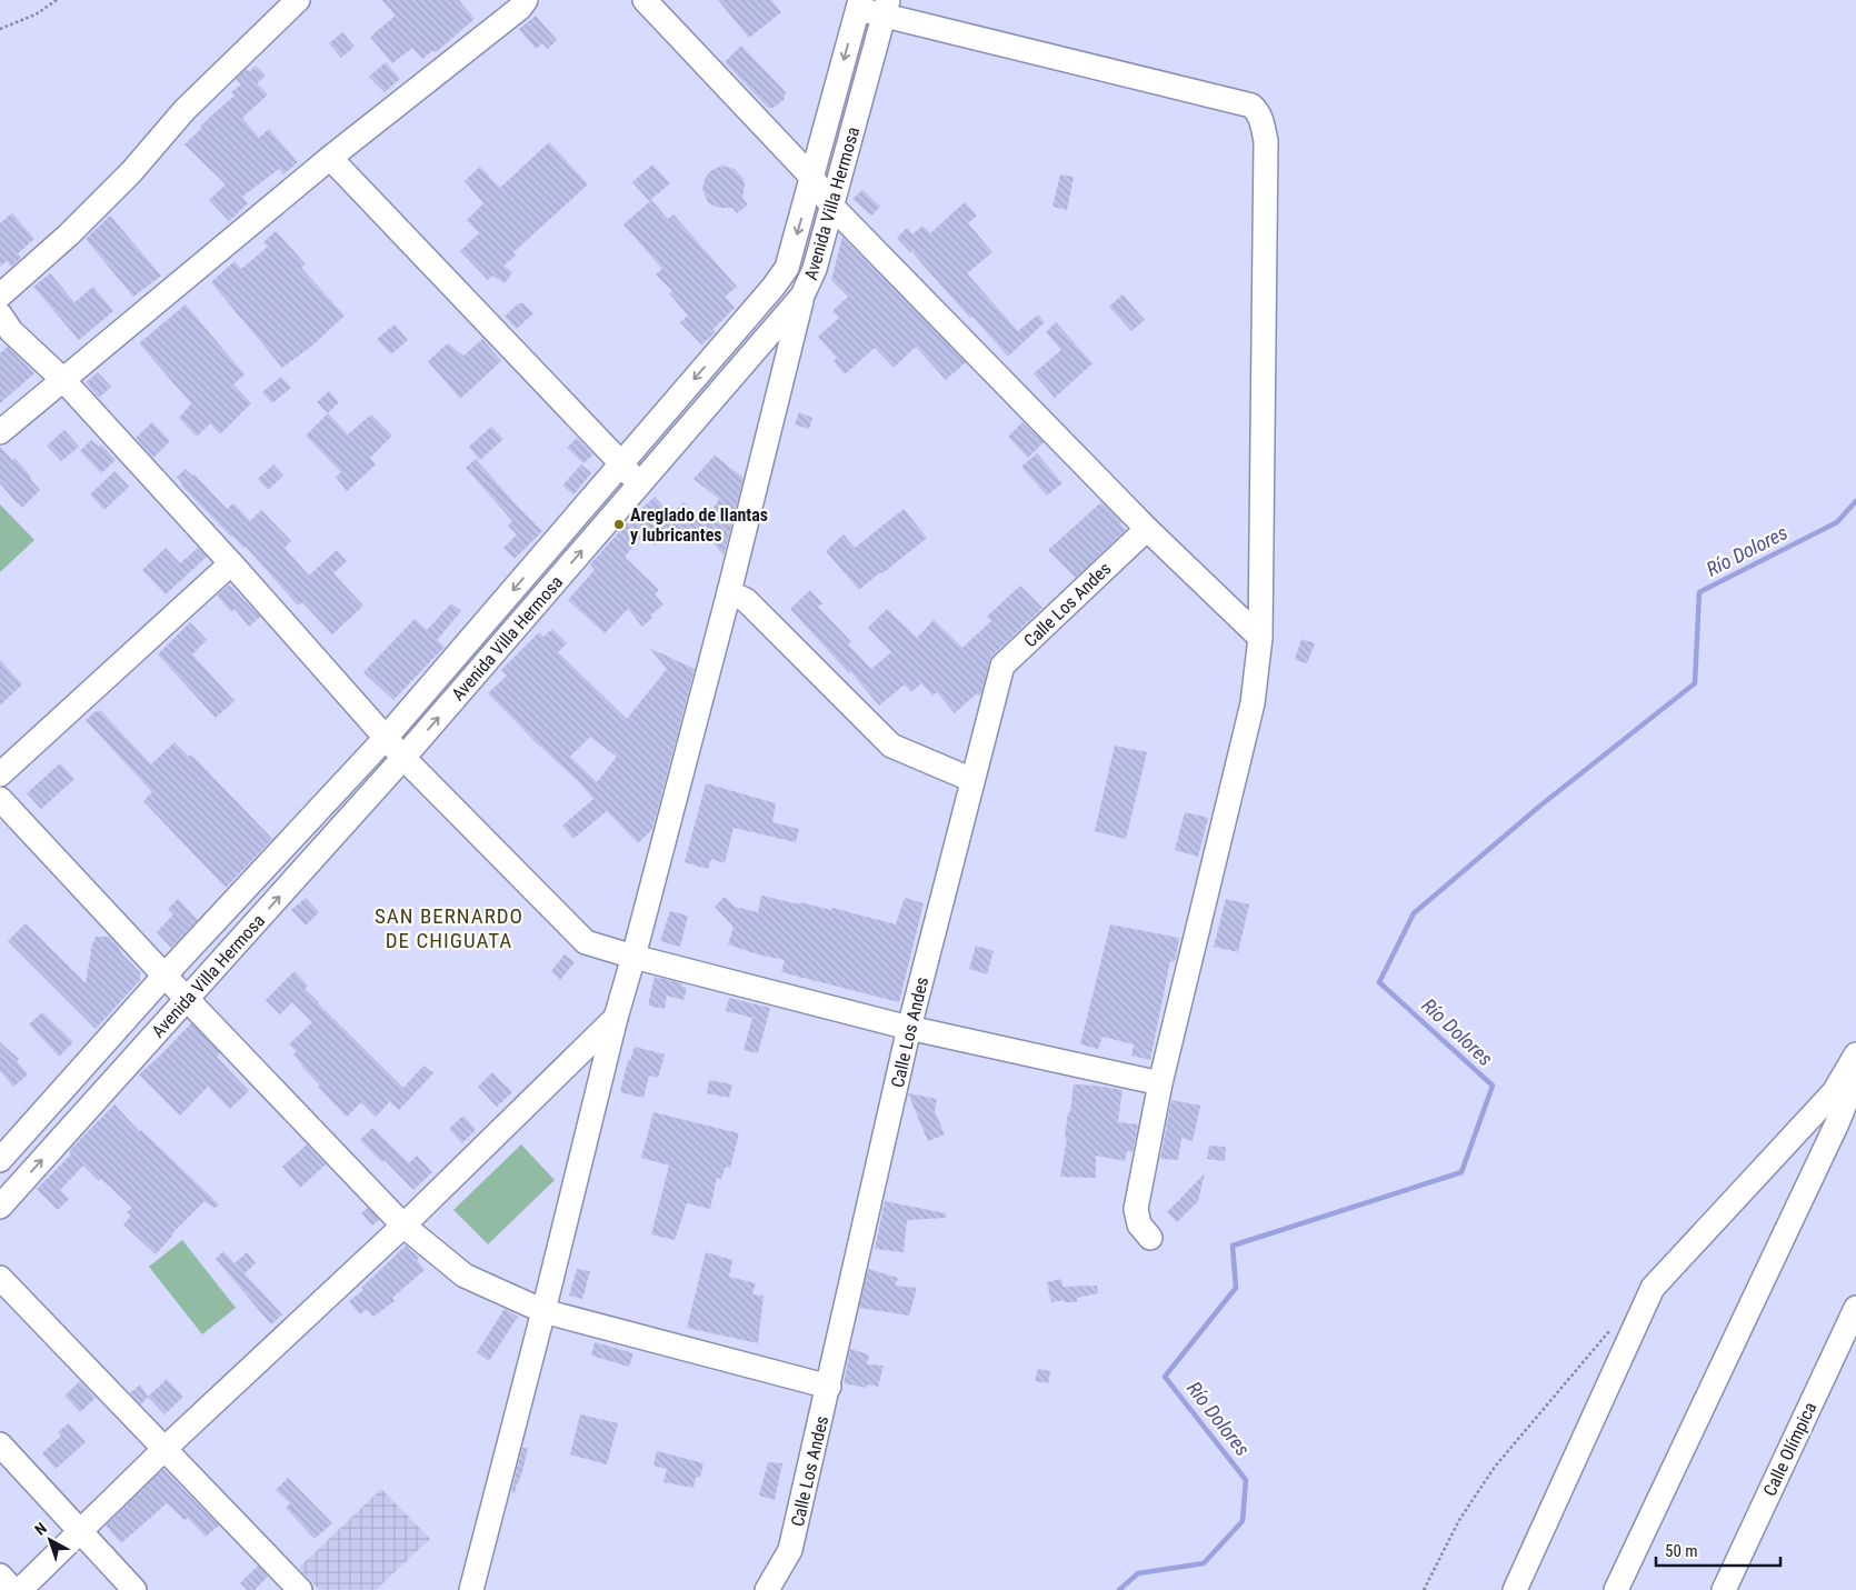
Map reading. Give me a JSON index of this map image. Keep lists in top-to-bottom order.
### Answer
{
  "streets": {
    "street": ["Avenida Villa Hermosa", "Calle Los Andes", "Calle Olímpica"]
  },
  "districts": ["SAN BERNARDO DE CHIGUATA"],
  "water": ["Río Dolores"],
  "places": ["Areglado de llantas y lubricantes"],
  "scale_bar": "50 m",
  "north": "top left"
}
